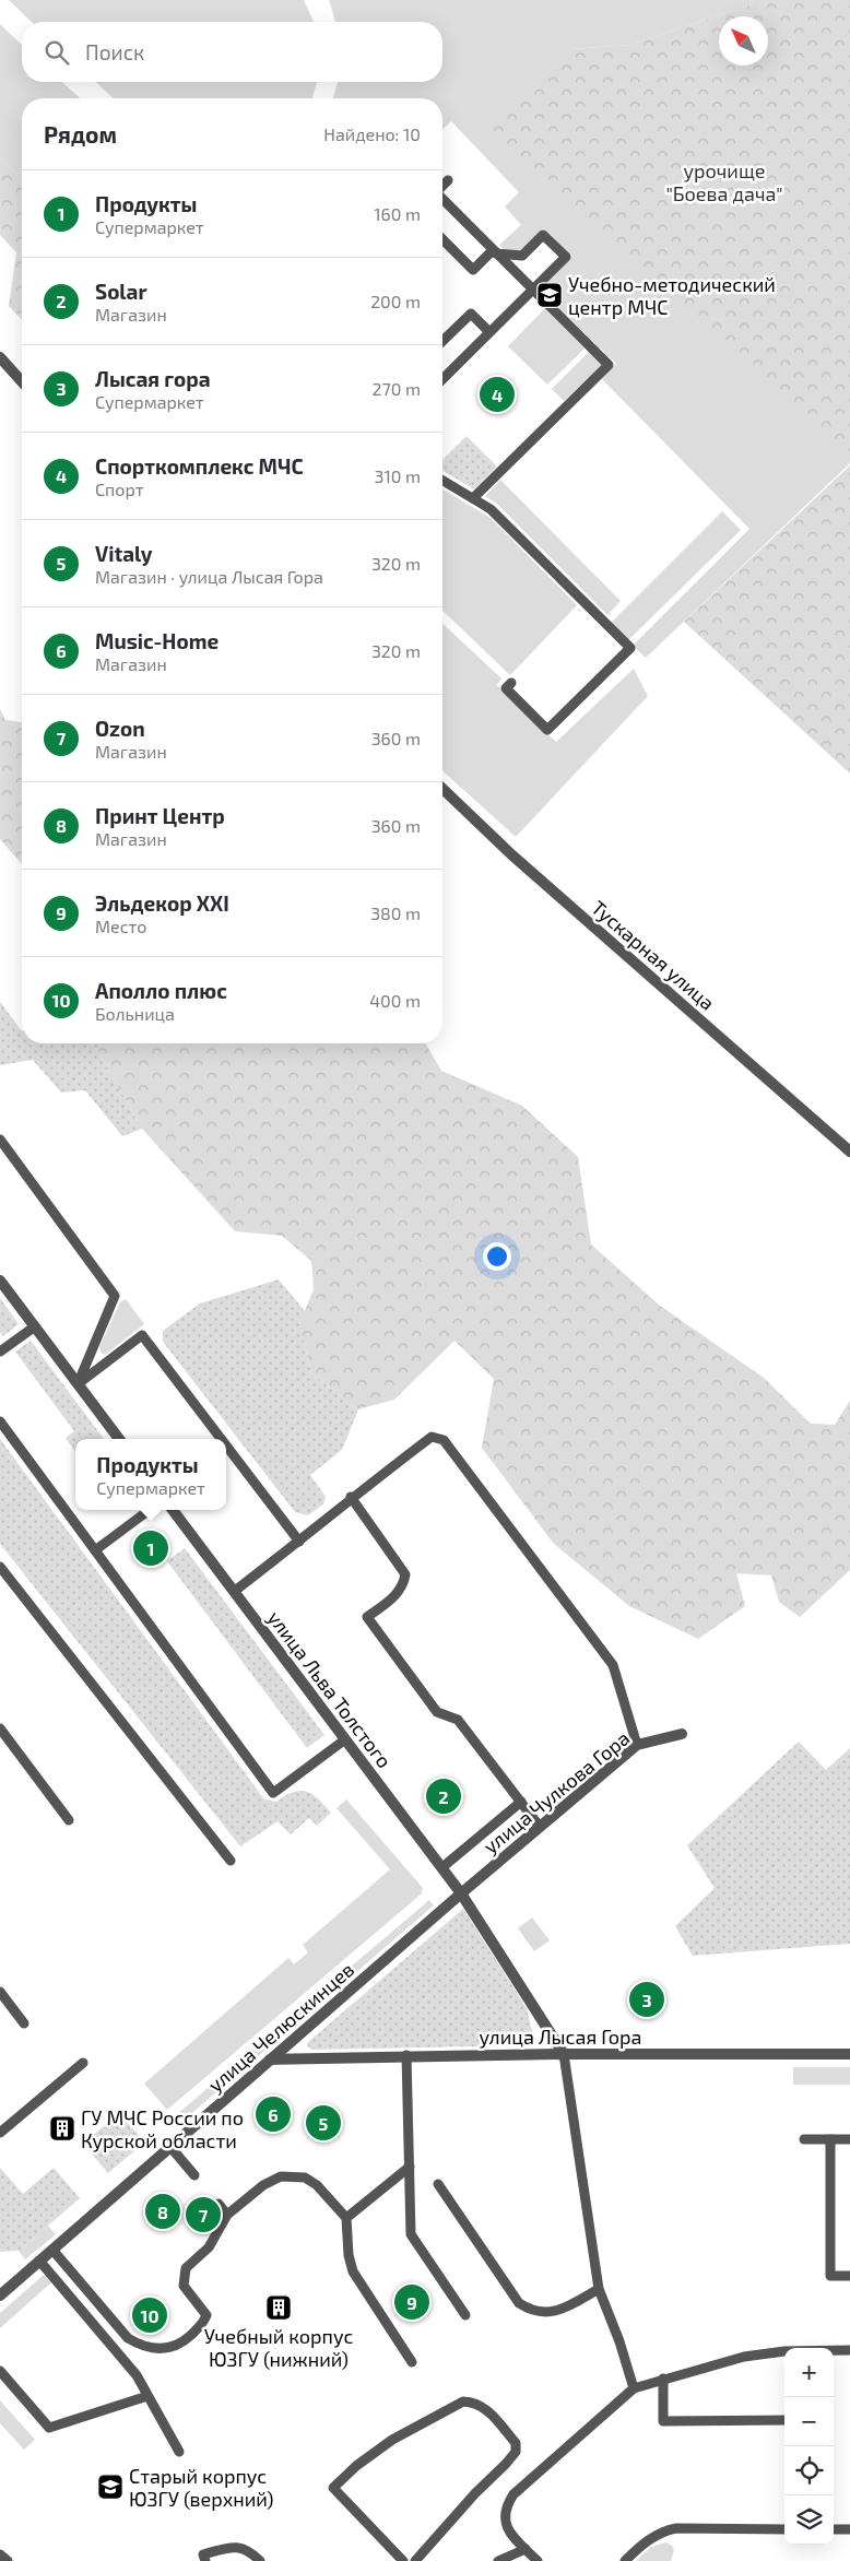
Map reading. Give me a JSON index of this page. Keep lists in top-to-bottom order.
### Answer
{
  "streets": {
    "street": [
      "Тускарная улица",
      "улица Льва Толстого",
      "улица Чулкова Гора",
      "улица Челюскинцев",
      "улица Лысая Гора"
    ]
  },
  "crossings": [
    ["улица Льва Толстого", "улица Чулкова Гора"],
    ["улица Льва Толстого", "улица Челюскинцев"],
    ["улица Льва Толстого", "улица Лысая Гора"],
    ["улица Чулкова Гора", "улица Челюскинцев"],
    ["улица Челюскинцев", "улица Лысая Гора"]
  ],
  "parks": ["урочище \"Боева дача\""],
  "places": {
    "school or university": ["Учебно-методический центр МЧС", "Старый корпус ЮЗГУ (верхний)"],
    "building": ["ГУ МЧС России по Курской области", "Учебный корпус ЮЗГУ (нижний)"]
  },
  "north": "top left",
  "page": {
    "search": "Поиск",
    "heading": ["Рядом", "Найдено: 10"],
    "list": [
      {
        "mark": "1",
        "name": "Продукты",
        "note": "Супермаркет",
        "value": "160 m"
      },
      {
        "mark": "2",
        "name": "Solar",
        "note": "Магазин",
        "value": "200 m"
      },
      {
        "mark": "3",
        "name": "Лысая гора",
        "note": "Супермаркет",
        "value": "270 m"
      },
      {
        "mark": "4",
        "name": "Спорткомплекс МЧС",
        "note": "Спорт",
        "value": "310 m"
      },
      {
        "mark": "5",
        "name": "Vitaly",
        "note": "Магазин · улица Лысая Гора",
        "value": "320 m"
      },
      {
        "mark": "6",
        "name": "Music-Home",
        "note": "Магазин",
        "value": "320 m"
      },
      {
        "mark": "7",
        "name": "Ozon",
        "note": "Магазин",
        "value": "360 m"
      },
      {
        "mark": "8",
        "name": "Принт Центр",
        "note": "Магазин",
        "value": "360 m"
      },
      {
        "mark": "9",
        "name": "Эльдекор XXI",
        "note": "Место",
        "value": "380 m"
      },
      {
        "mark": "10",
        "name": "Аполло плюс",
        "note": "Больница",
        "value": "400 m"
      }
    ],
    "pins": [
      "4",
      "1",
      "2",
      "3",
      "6",
      "5",
      "8",
      "7",
      "9",
      "10"
    ],
    "popup": ["Продукты", "Супермаркет"],
    "map_buttons": ["+", "−"]
  }
}
